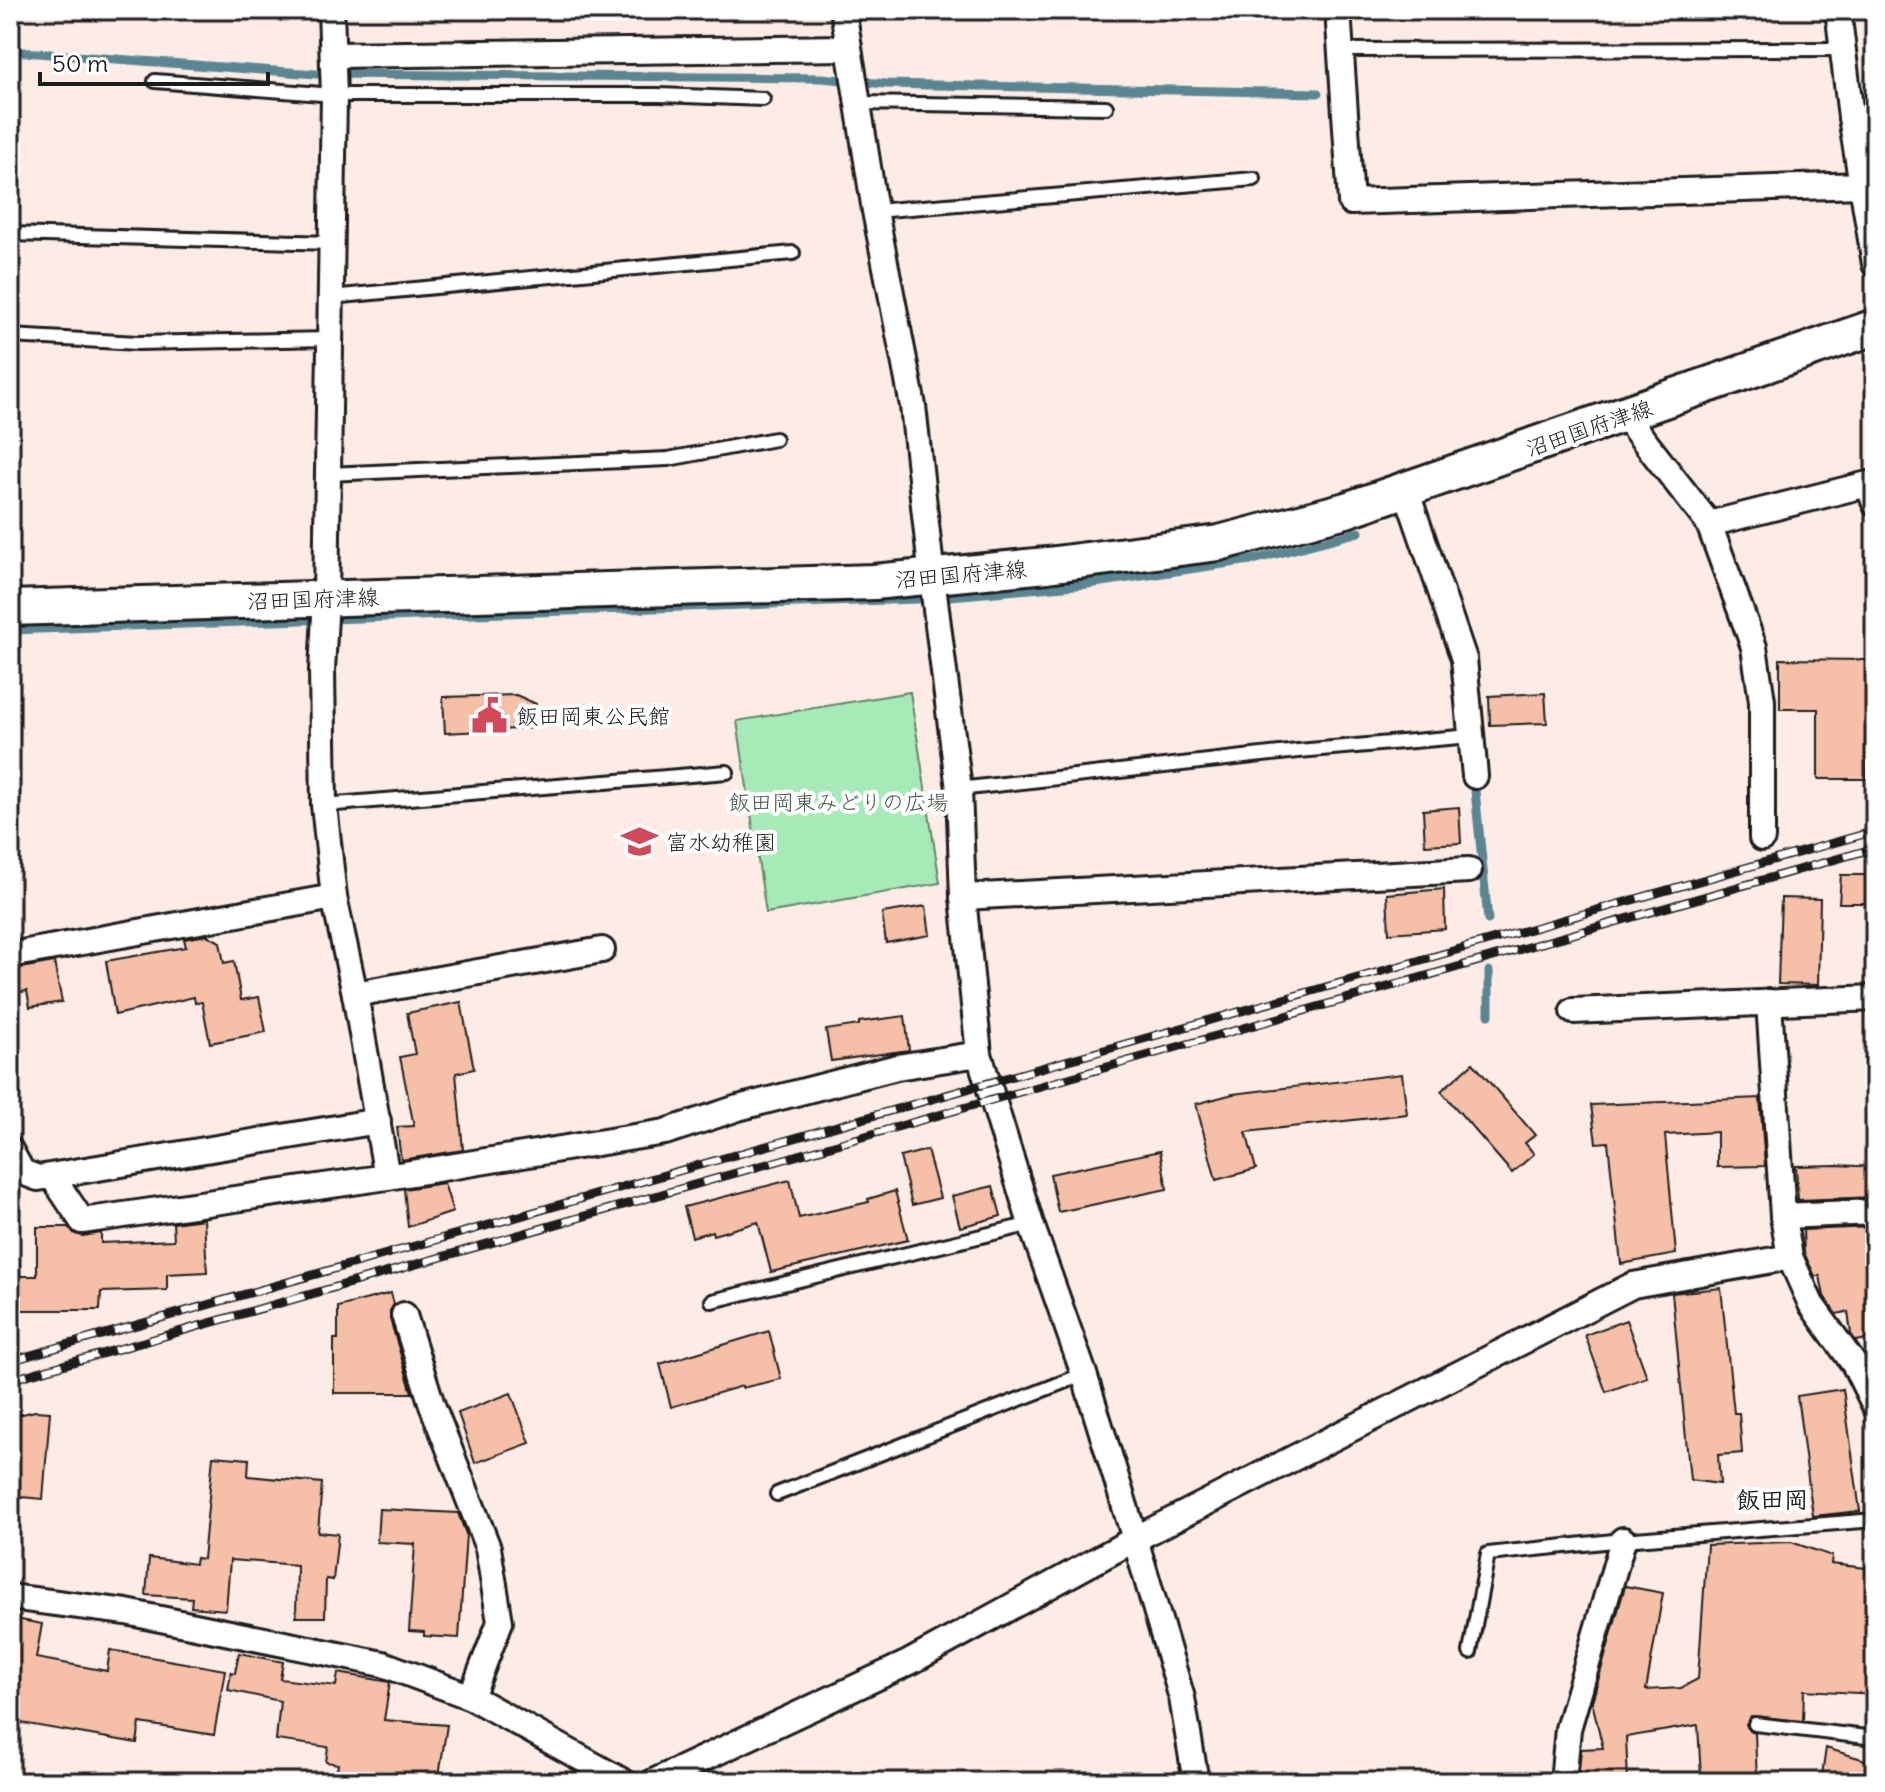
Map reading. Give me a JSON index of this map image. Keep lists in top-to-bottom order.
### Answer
{
  "streets": {
    "main road": ["沼田国府津線"]
  },
  "districts": ["飯田岡"],
  "parks": ["飯田岡東みどりの広場"],
  "places": {
    "public building": ["飯田岡東公民館"],
    "school or university": ["富水幼稚園"]
  },
  "scale_bar": "50 m"
}
